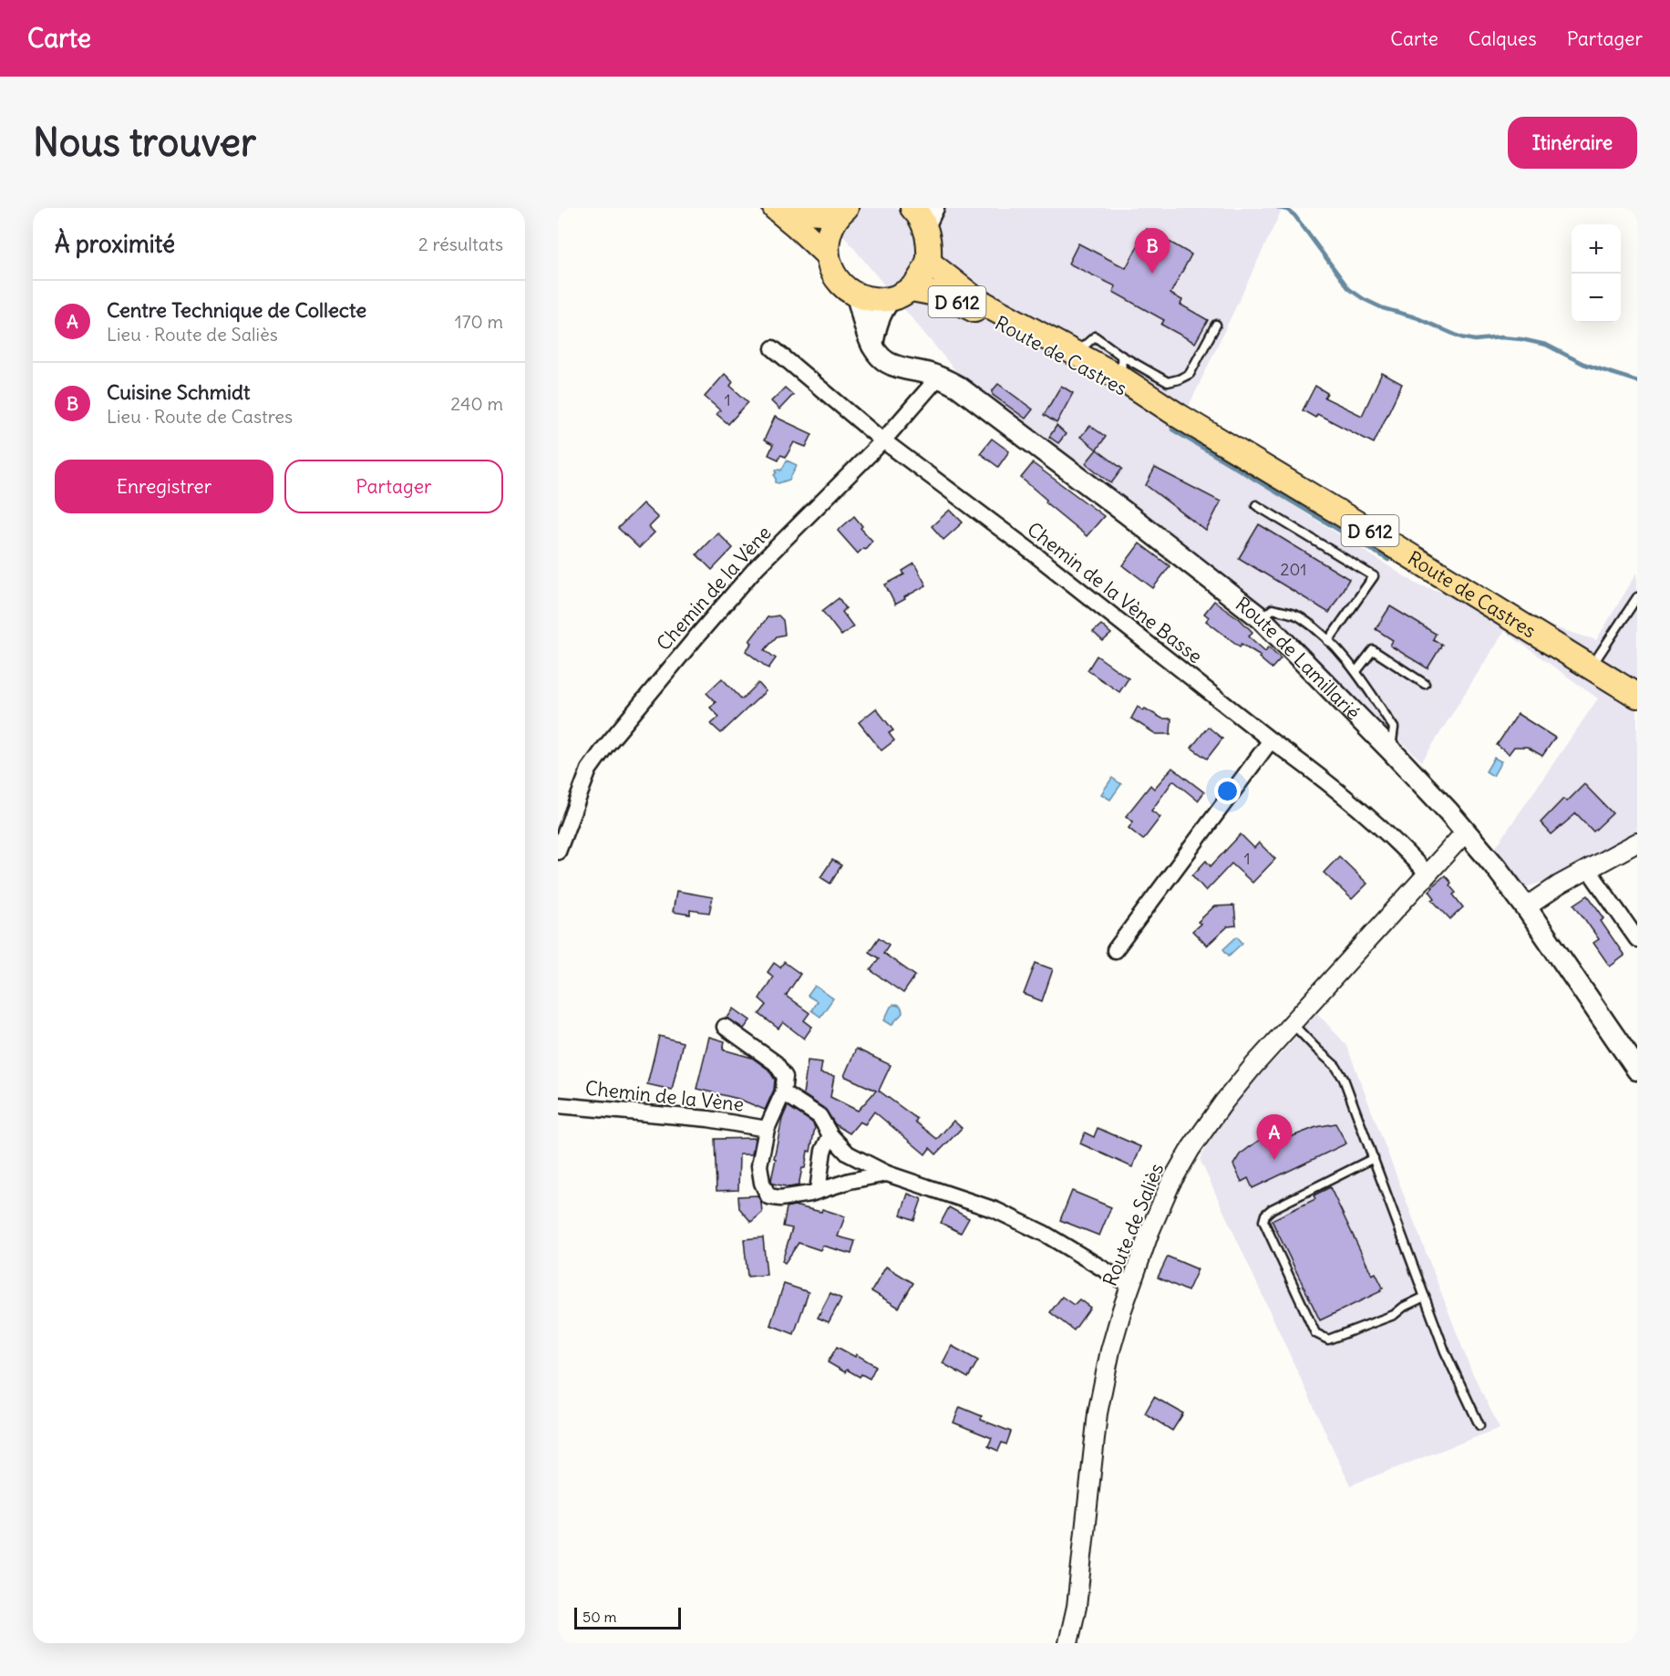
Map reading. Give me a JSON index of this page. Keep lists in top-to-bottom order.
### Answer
{
  "streets": {
    "main road": ["D 612", "Route de Castres", "Route de Lamillarié"],
    "street": ["Chemin de la Vène", "Chemin de la Vène Basse", "Route de Saliès"]
  },
  "crossings": [
    ["Chemin de la Vène", "Chemin de la Vène Basse"],
    ["Chemin de la Vène", "Route de Lamillarié"],
    ["Chemin de la Vène Basse", "Route de Saliès"],
    ["Route de Lamillarié", "Route de Saliès"]
  ],
  "house_numbers": ["1", "201", "1"],
  "scale_bar": "50 m",
  "page": {
    "header": "Carte",
    "nav": ["Carte", "Calques", "Partager"],
    "buttons": [
      "Itinéraire",
      ["Enregistrer", "Partager"]
    ],
    "title": "Nous trouver",
    "heading": ["À proximité", "2 résultats"],
    "map_buttons": ["+", "−"],
    "pins": ["B", "A"],
    "list": [
      {
        "mark": "A",
        "name": "Centre Technique de Collecte",
        "note": "Lieu · Route de Saliès",
        "value": "170 m"
      },
      {
        "mark": "B",
        "name": "Cuisine Schmidt",
        "note": "Lieu · Route de Castres",
        "value": "240 m"
      }
    ],
    "scale": "50 m"
  }
}
